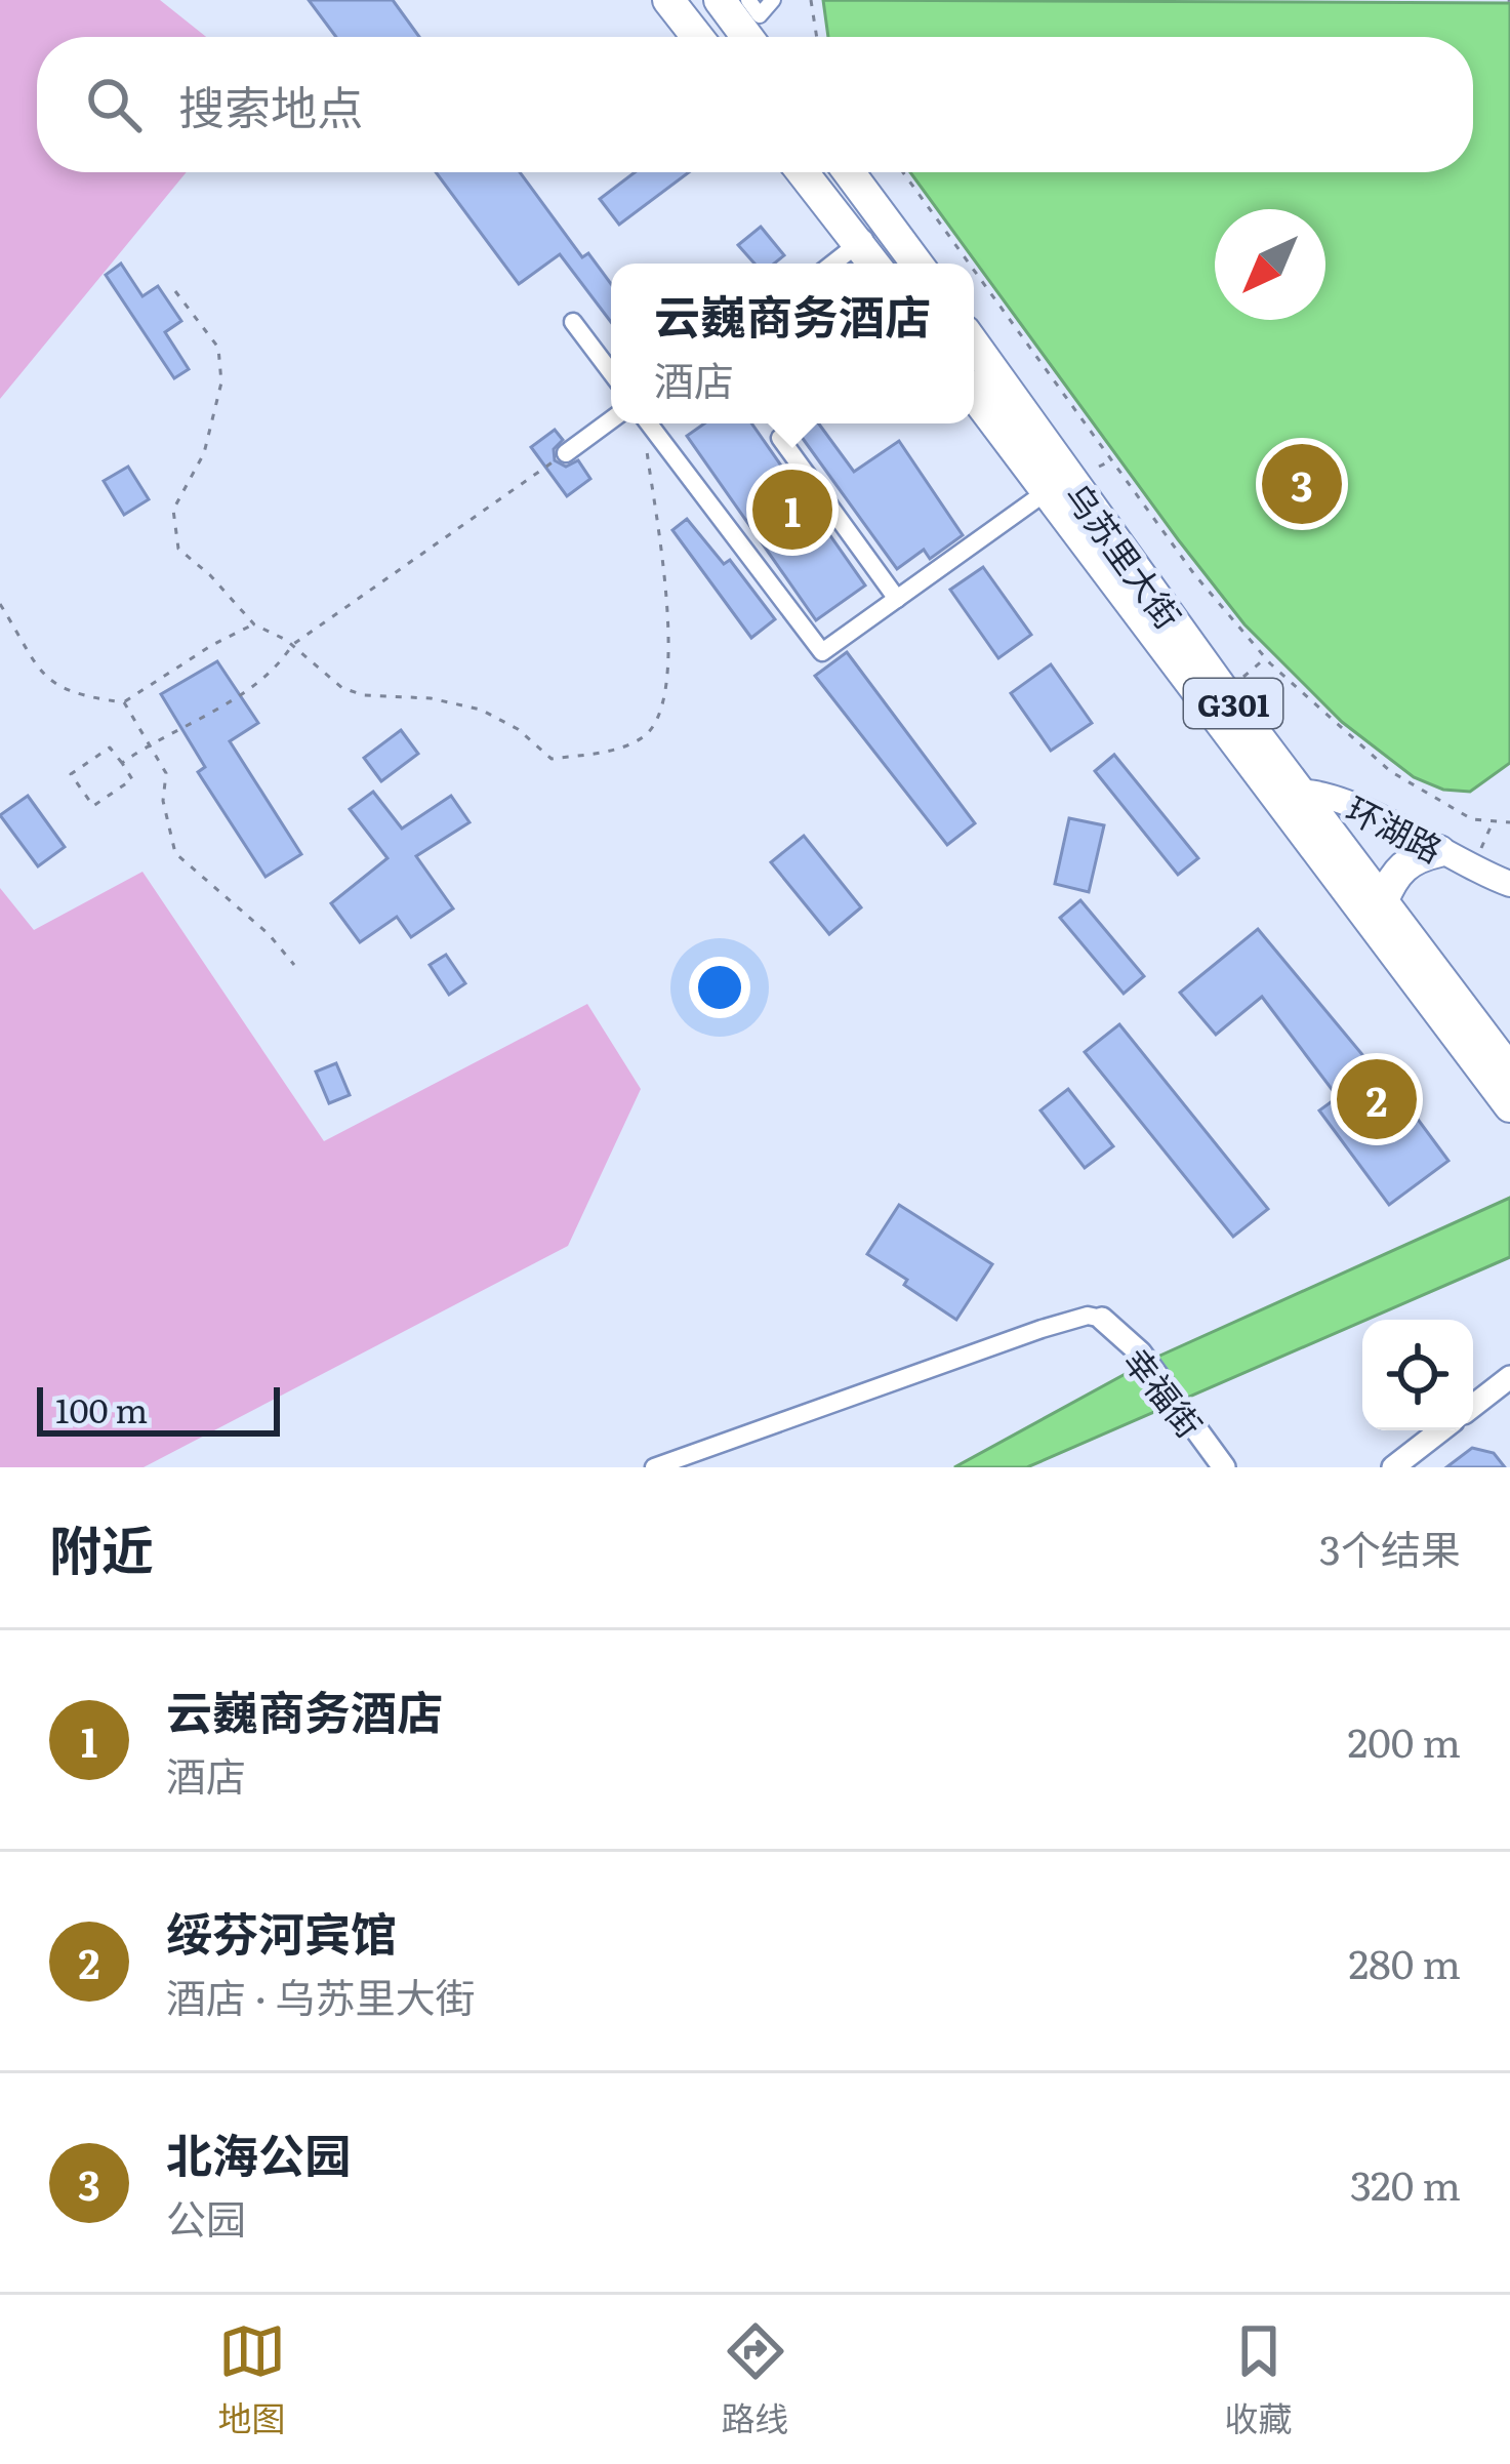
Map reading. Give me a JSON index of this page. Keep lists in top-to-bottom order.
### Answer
{
  "streets": {
    "highway": ["乌苏里大街", "G301"],
    "main road": ["环湖路"],
    "street": ["幸福街"]
  },
  "crossings": [
    ["乌苏里大街", "环湖路"]
  ],
  "scale_bar": "100 m",
  "north": "bottom left",
  "page": {
    "search": "搜索地点",
    "popup": ["云巍商务酒店", "酒店"],
    "pins": ["3", "1", "2"],
    "scale": "100 m",
    "heading": ["附近", "3个结果"],
    "list": [
      {
        "mark": "1",
        "name": "云巍商务酒店",
        "note": "酒店",
        "value": "200 m"
      },
      {
        "mark": "2",
        "name": "绥芬河宾馆",
        "note": "酒店 · 乌苏里大街",
        "value": "280 m"
      },
      {
        "mark": "3",
        "name": "北海公园",
        "note": "公园",
        "value": "320 m"
      }
    ],
    "nav": ["地图", "路线", "收藏"]
  }
}
